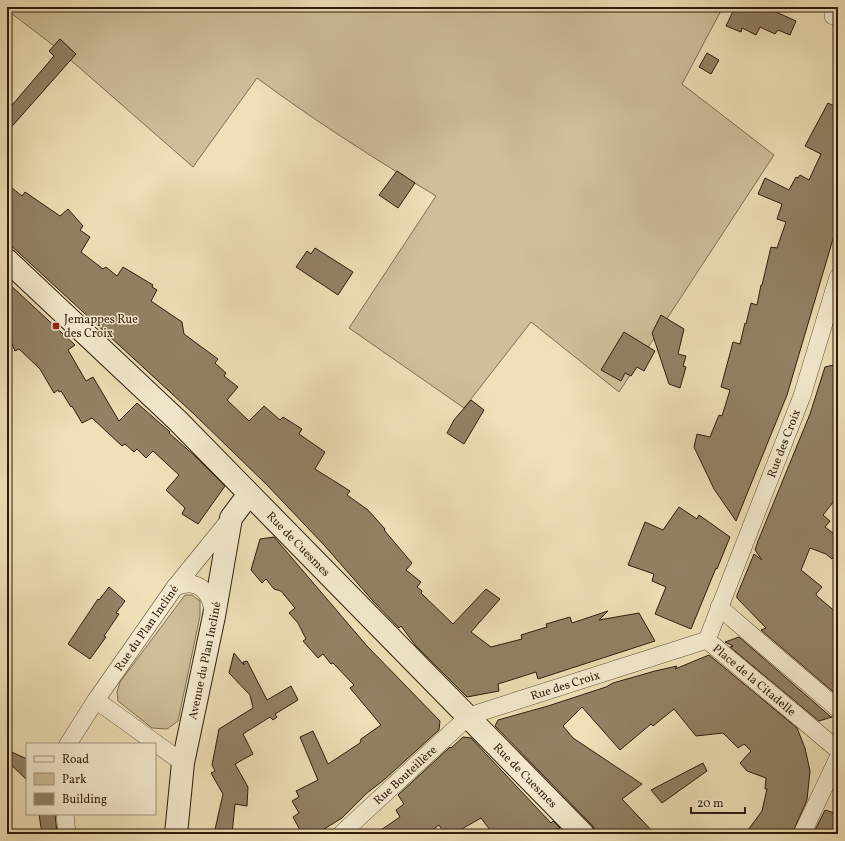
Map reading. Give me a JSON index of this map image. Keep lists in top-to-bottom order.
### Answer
{
  "streets": {
    "street": [
      "Rue des Croix",
      "Rue de Cuesmes",
      "Rue du Plan Incliné",
      "Avenue du Plan Incliné",
      "Place de la Citadelle",
      "Rue Bouteillère"
    ]
  },
  "crossings": [
    ["Rue des Croix", "Rue de Cuesmes"],
    ["Rue des Croix", "Place de la Citadelle"],
    ["Rue des Croix", "Rue Bouteillère"],
    ["Rue de Cuesmes", "Avenue du Plan Incliné"],
    ["Rue de Cuesmes", "Rue Bouteillère"],
    ["Rue du Plan Incliné", "Avenue du Plan Incliné"]
  ],
  "places": {
    "transit": ["Jemappes Rue des Croix"]
  },
  "legend": ["Road", "Park", "Building"],
  "scale_bar": "20 m"
}
